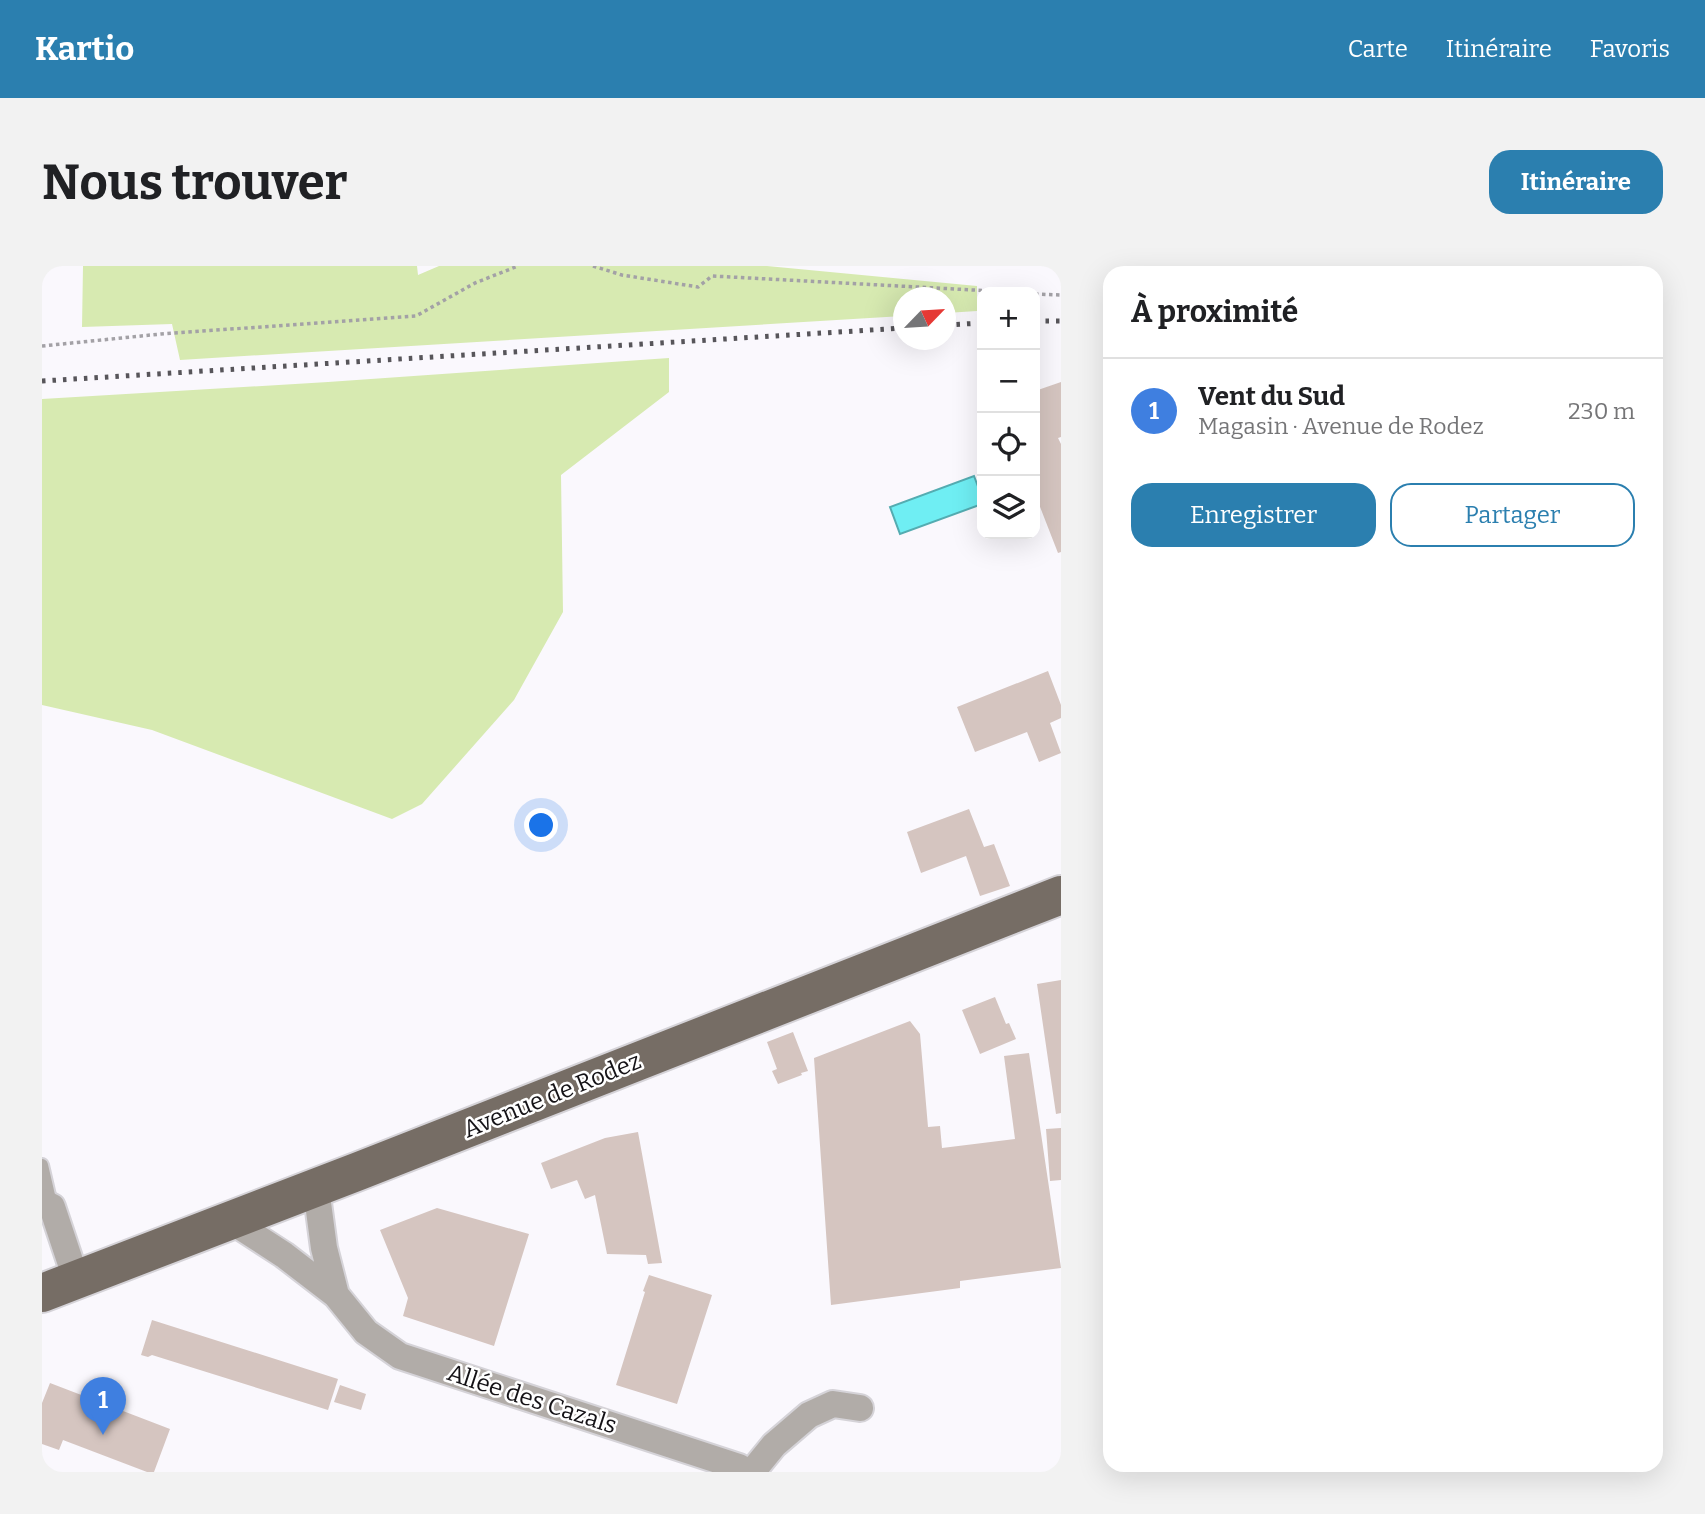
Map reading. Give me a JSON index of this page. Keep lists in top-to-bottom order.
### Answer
{
  "streets": {
    "main road": ["Avenue de Rodez"],
    "street": ["Allée des Cazals"]
  },
  "crossings": [
    ["Avenue de Rodez", "Allée des Cazals"]
  ],
  "north": "top right",
  "page": {
    "header": "Kartio",
    "nav": ["Carte", "Itinéraire", "Favoris"],
    "buttons": [
      "Itinéraire",
      ["Enregistrer", "Partager"]
    ],
    "title": "Nous trouver",
    "heading": "À proximité",
    "map_buttons": ["+", "−"],
    "list": [
      {
        "mark": "1",
        "name": "Vent du Sud",
        "note": "Magasin · Avenue de Rodez",
        "value": "230 m"
      }
    ],
    "pins": "1"
  }
}
